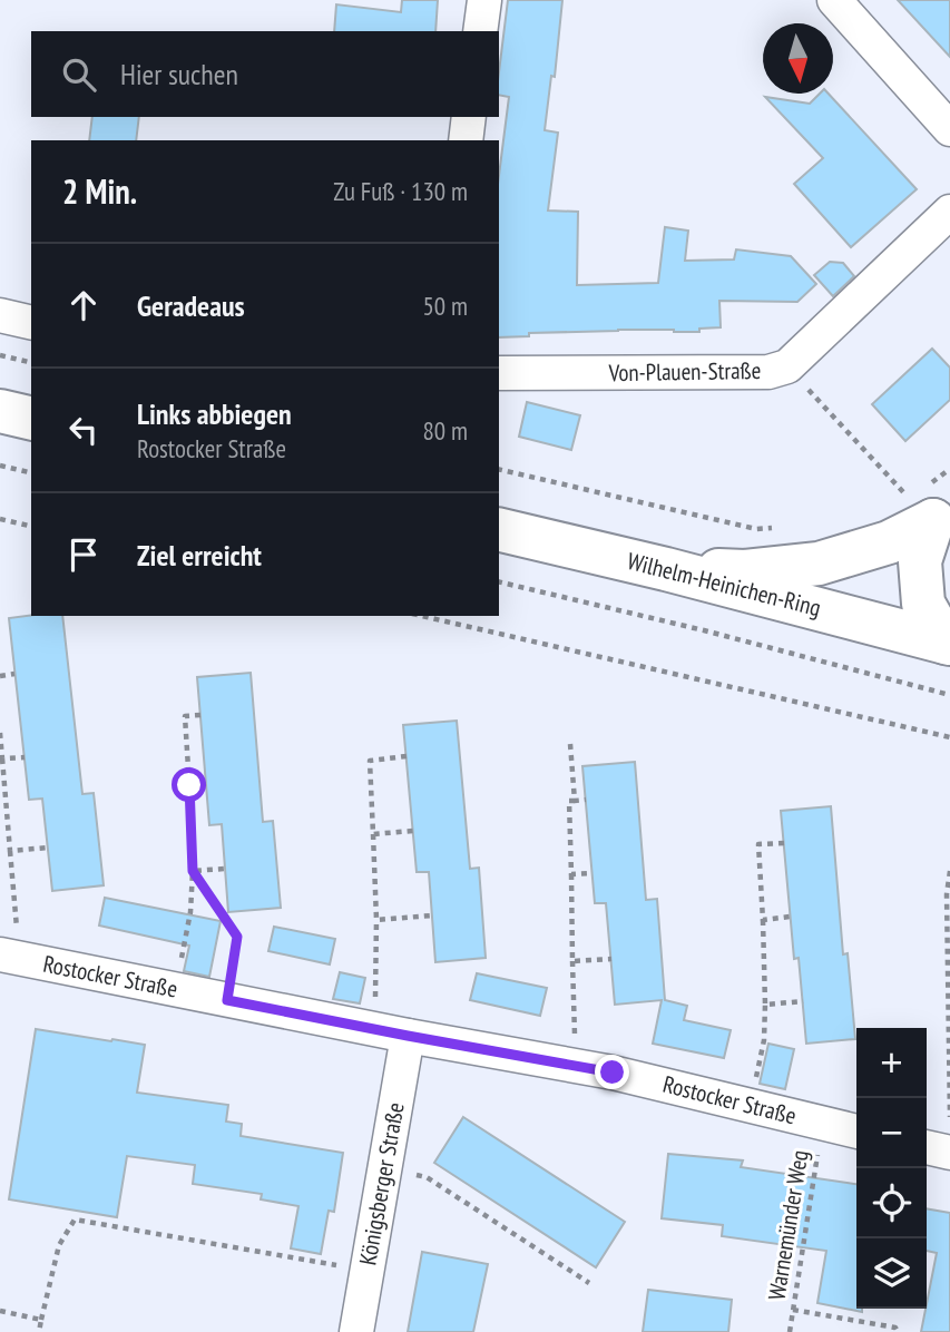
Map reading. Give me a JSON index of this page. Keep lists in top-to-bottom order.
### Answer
{
  "streets": {
    "main road": ["Wilhelm-Heinichen-Ring"],
    "street": ["Von-Plauen-Straße", "Rostocker Straße", "Königsberger Straße"],
    "path": ["Warnemünder Weg"]
  },
  "crossings": [
    ["Rostocker Straße", "Königsberger Straße"],
    ["Rostocker Straße", "Warnemünder Weg"]
  ],
  "north": "bottom",
  "page": {
    "search": "Hier suchen",
    "heading": ["2 Min.", "Zu Fuß · 130 m"],
    "list": [
      ["Geradeaus", "50 m"],
      ["Links abbiegen", "Rostocker Straße", "80 m"],
      "Ziel erreicht"
    ],
    "map_buttons": ["+", "−"]
  }
}
